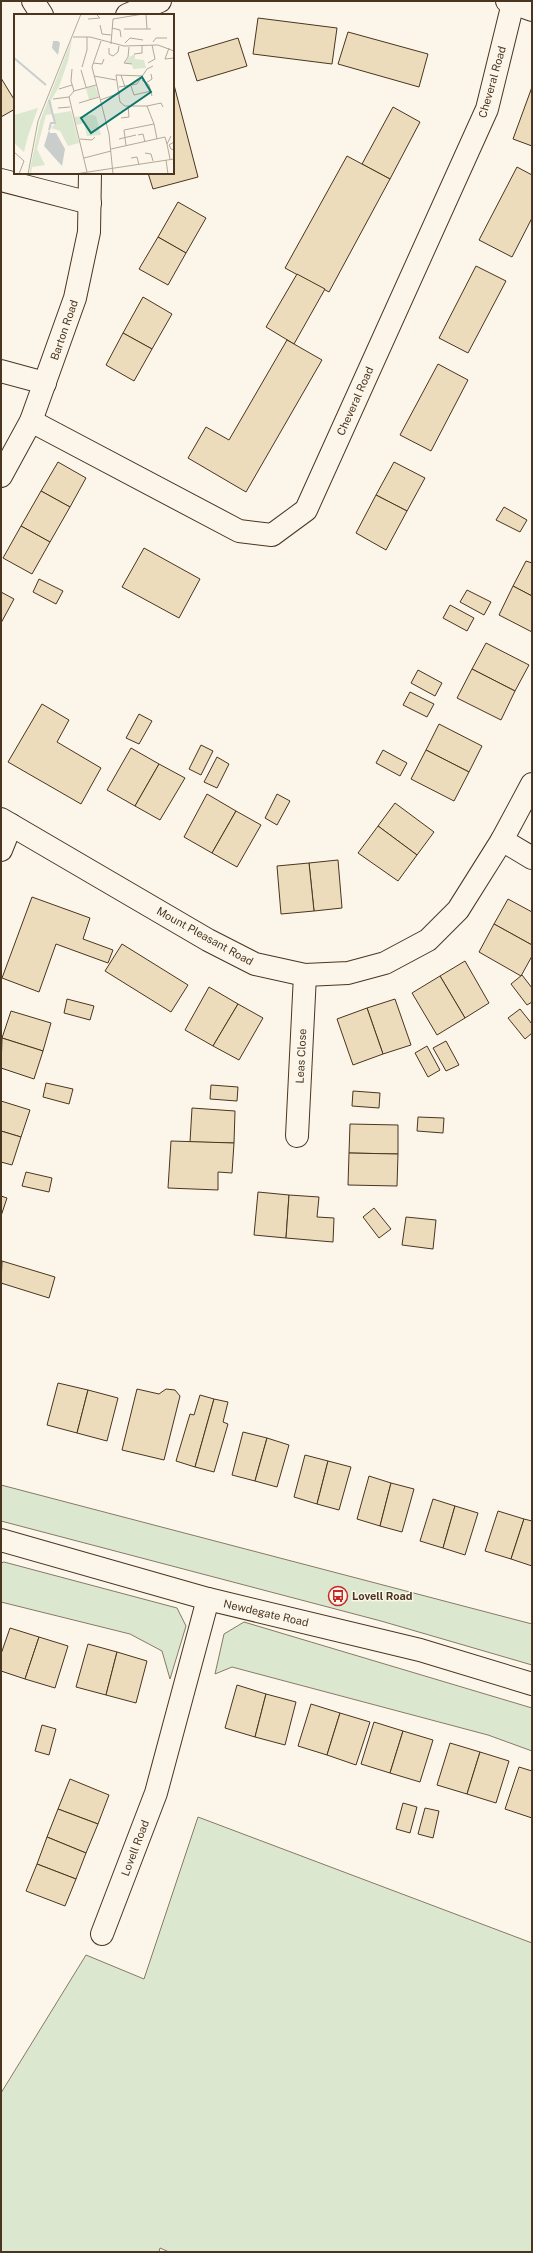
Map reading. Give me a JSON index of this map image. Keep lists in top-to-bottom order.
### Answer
{
  "streets": {
    "street": [
      "Cheveral Road",
      "Barton Road",
      "Mount Pleasant Road",
      "Leas Close",
      "Newdegate Road",
      "Lovell Road"
    ]
  },
  "crossings": [
    ["Cheveral Road", "Barton Road"],
    ["Mount Pleasant Road", "Leas Close"],
    ["Newdegate Road", "Lovell Road"]
  ],
  "places": {
    "bus stop": ["Lovell Road"]
  }
}
